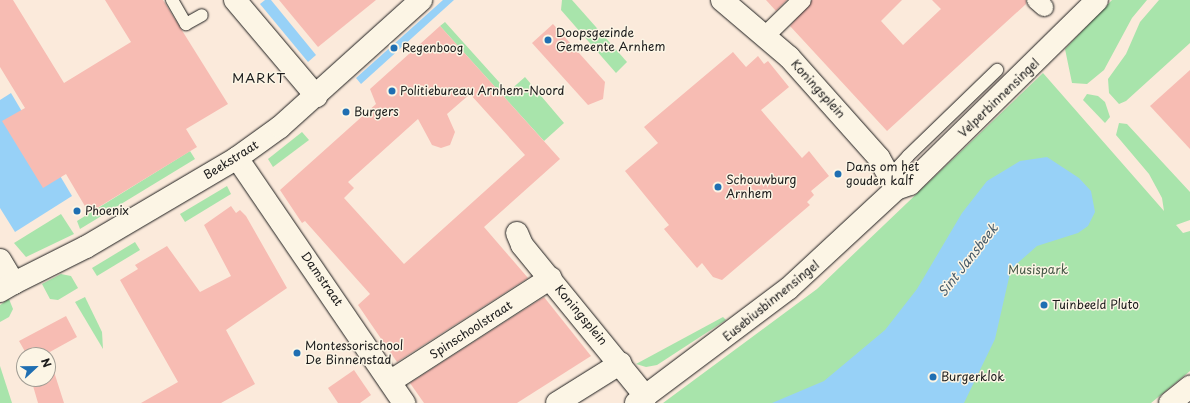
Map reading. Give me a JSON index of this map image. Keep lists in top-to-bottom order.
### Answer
{
  "streets": {
    "street": [
      "Koningsplein",
      "Velperbinnensingel",
      "Beekstraat",
      "Damstraat",
      "Eusebiusbinnensingel",
      "Spinschoolstraat"
    ]
  },
  "crossings": [
    ["Koningsplein", "Velperbinnensingel"],
    ["Koningsplein", "Eusebiusbinnensingel"],
    ["Koningsplein", "Spinschoolstraat"],
    ["Velperbinnensingel", "Eusebiusbinnensingel"],
    ["Beekstraat", "Damstraat"],
    ["Damstraat", "Spinschoolstraat"]
  ],
  "districts": ["MARKT"],
  "water": ["Sint Jansbeek"],
  "parks": ["Musispark"],
  "places": [
    "Doopsgezinde Gemeente Arnhem",
    "Regenboog",
    "Politiebureau Arnhem-Noord",
    "Burgers",
    "Dans om het gouden kalf",
    "Schouwburg Arnhem",
    "Phoenix",
    "Tuinbeeld Pluto",
    "Montessorischool De Binnenstad",
    "Burgerklok"
  ],
  "north": "right"
}
